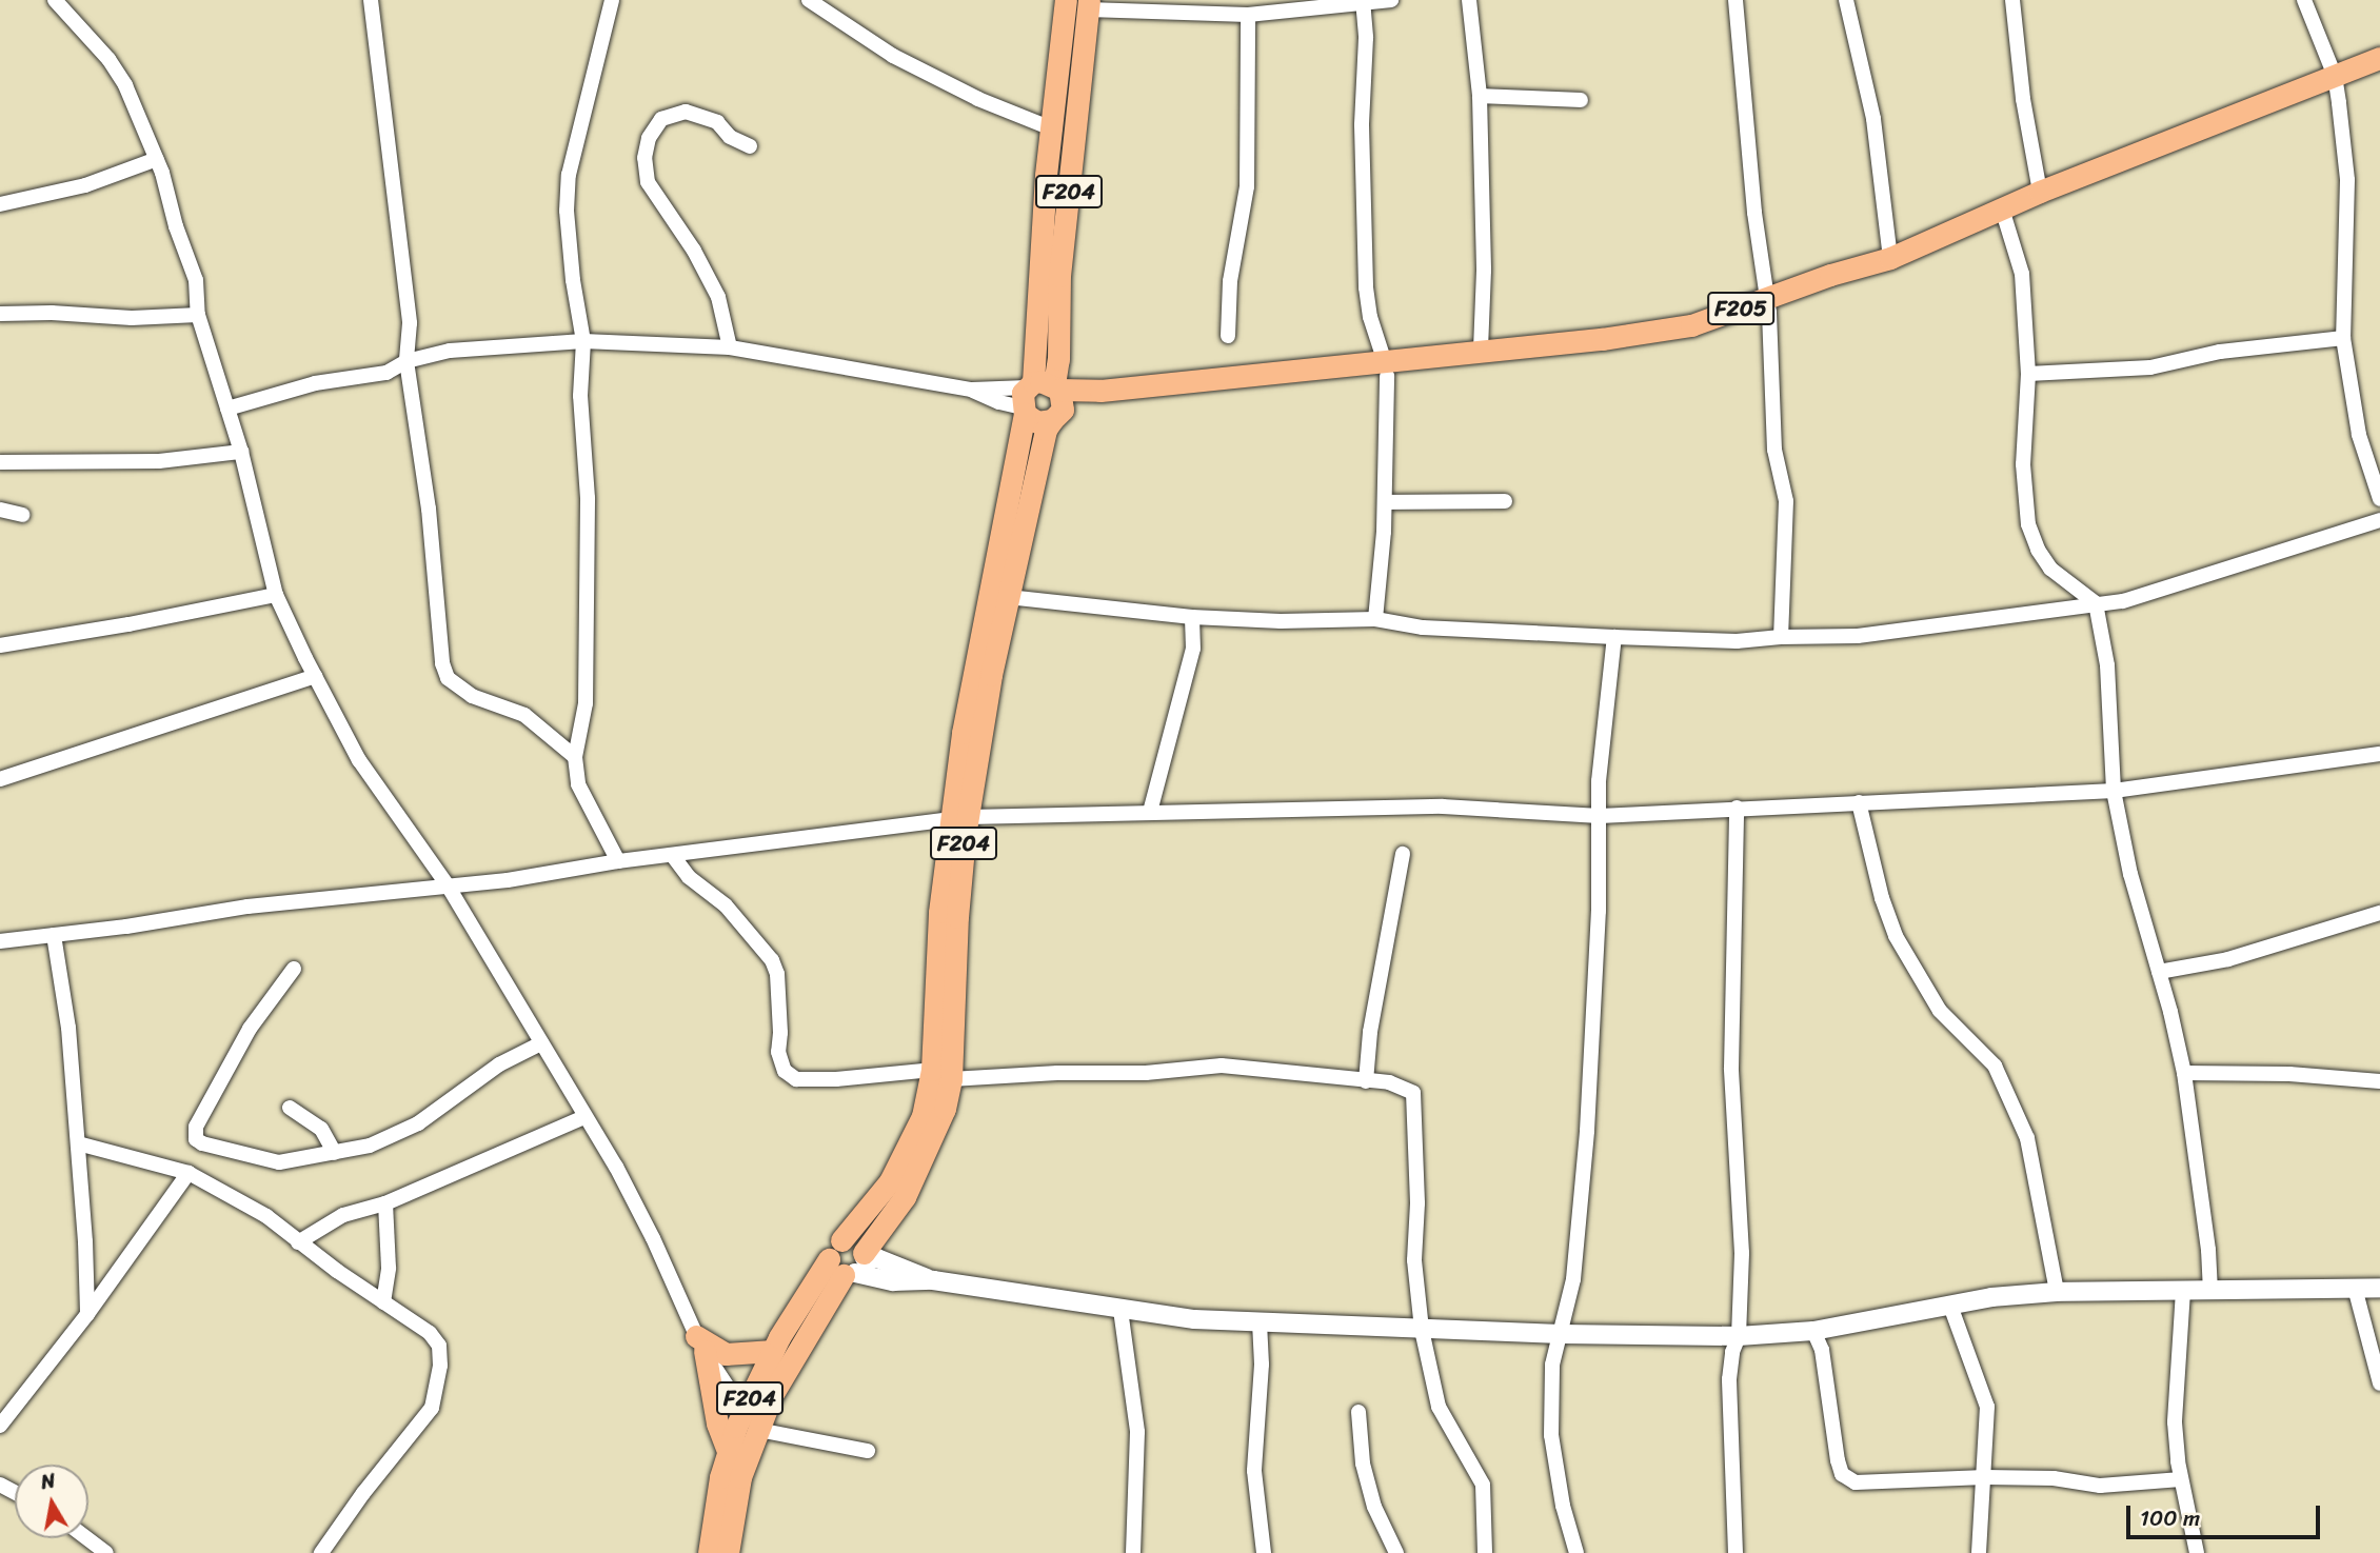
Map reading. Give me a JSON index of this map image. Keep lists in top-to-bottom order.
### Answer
{
  "streets": {
    "main road": ["F204", "F205"]
  },
  "crossings": [
    ["F204", "F205"]
  ],
  "scale_bar": "100 m",
  "north": "top"
}
